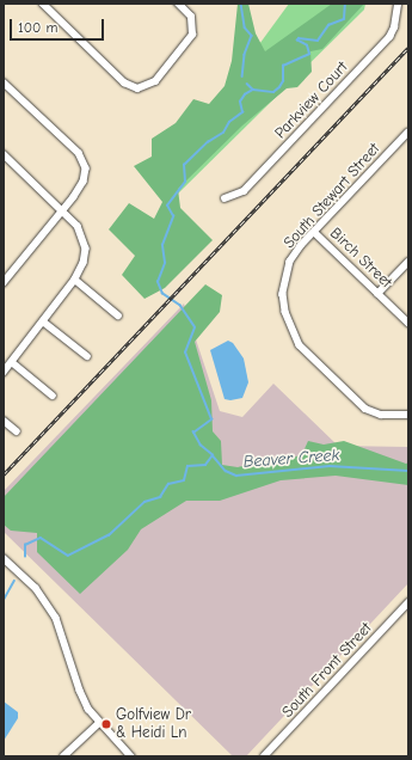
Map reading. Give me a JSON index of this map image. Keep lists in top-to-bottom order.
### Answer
{
  "streets": {
    "street": [
      "Parkview Court",
      "South Stewart Street",
      "Birch Street",
      "South Front Street"
    ]
  },
  "crossings": [
    ["South Stewart Street", "Birch Street"]
  ],
  "water": ["Beaver Creek"],
  "places": ["Golfview Dr & Heidi Ln"],
  "scale_bar": "100 m"
}
